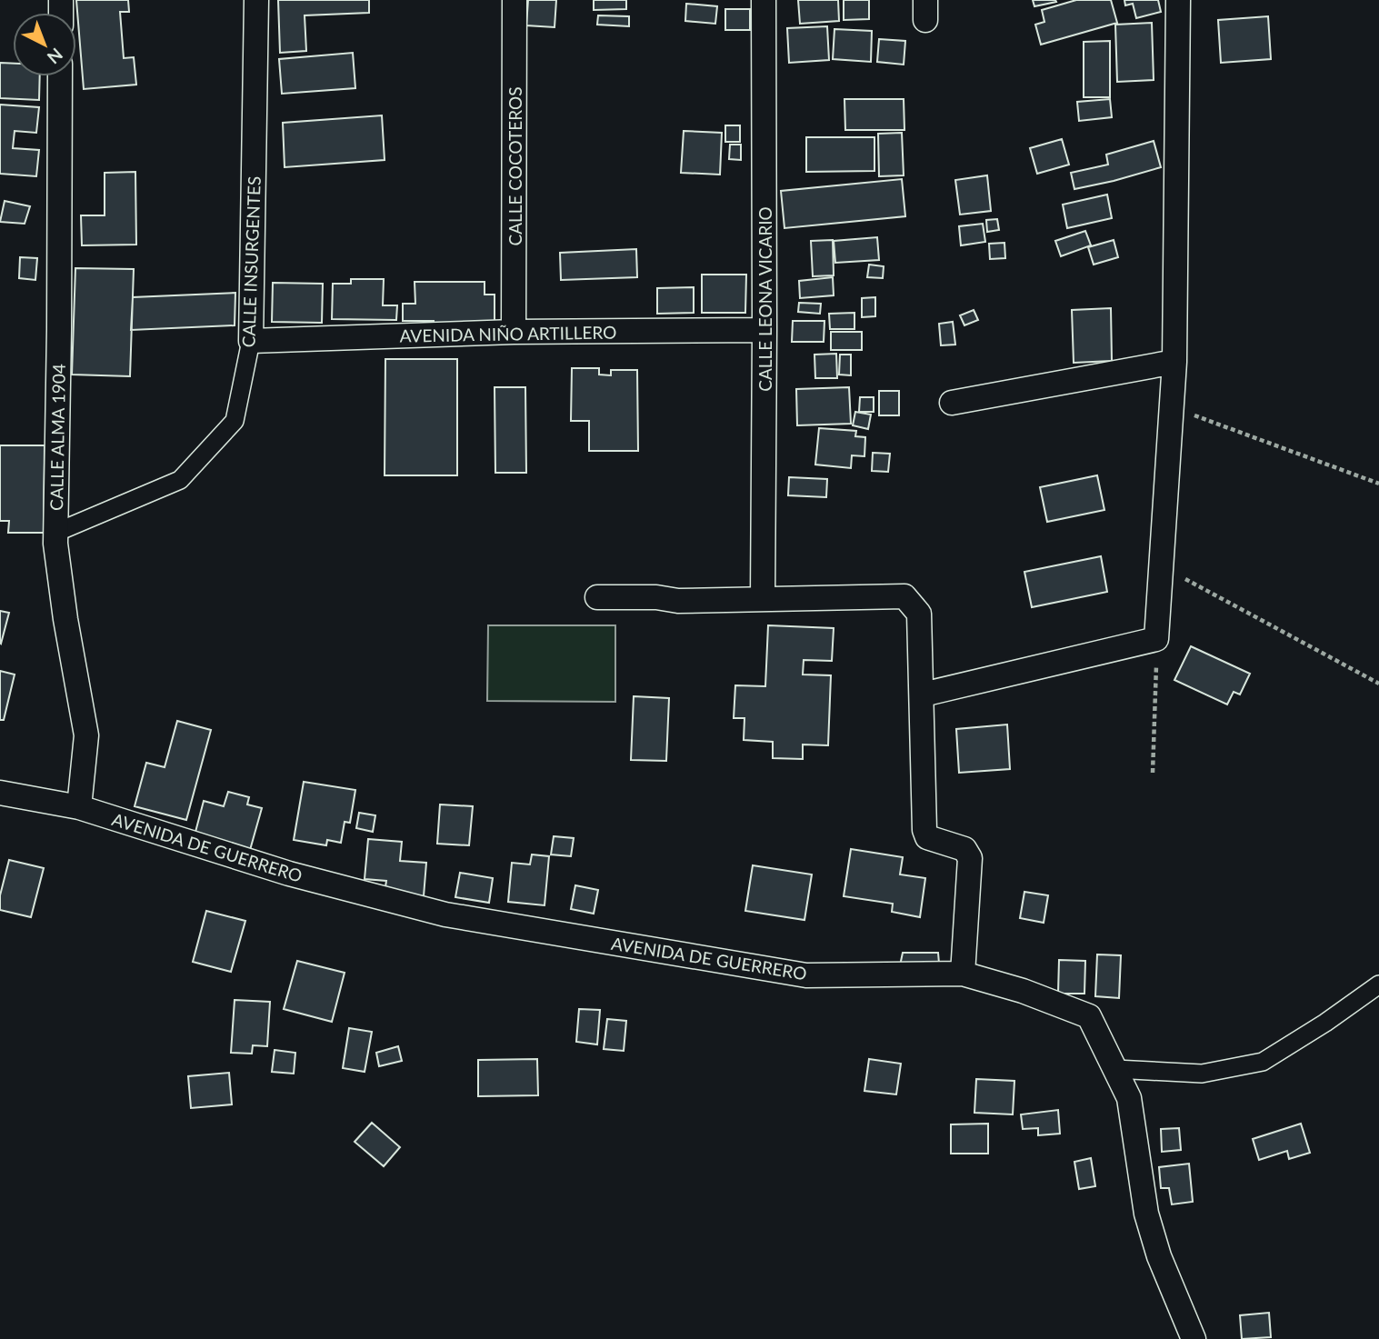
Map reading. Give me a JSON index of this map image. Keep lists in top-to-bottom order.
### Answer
{
  "streets": {
    "street": [
      "CALLE COCOTEROS",
      "CALLE INSURGENTES",
      "CALLE LEONA VICARIO",
      "AVENIDA NIÑO ARTILLERO",
      "CALLE ALMA 1904",
      "AVENIDA DE GUERRERO"
    ]
  },
  "crossings": [
    ["CALLE COCOTEROS", "AVENIDA NIÑO ARTILLERO"],
    ["CALLE INSURGENTES", "AVENIDA NIÑO ARTILLERO"],
    ["CALLE INSURGENTES", "CALLE ALMA 1904"],
    ["CALLE LEONA VICARIO", "AVENIDA NIÑO ARTILLERO"],
    ["CALLE ALMA 1904", "AVENIDA DE GUERRERO"]
  ],
  "north": "bottom right"
}
